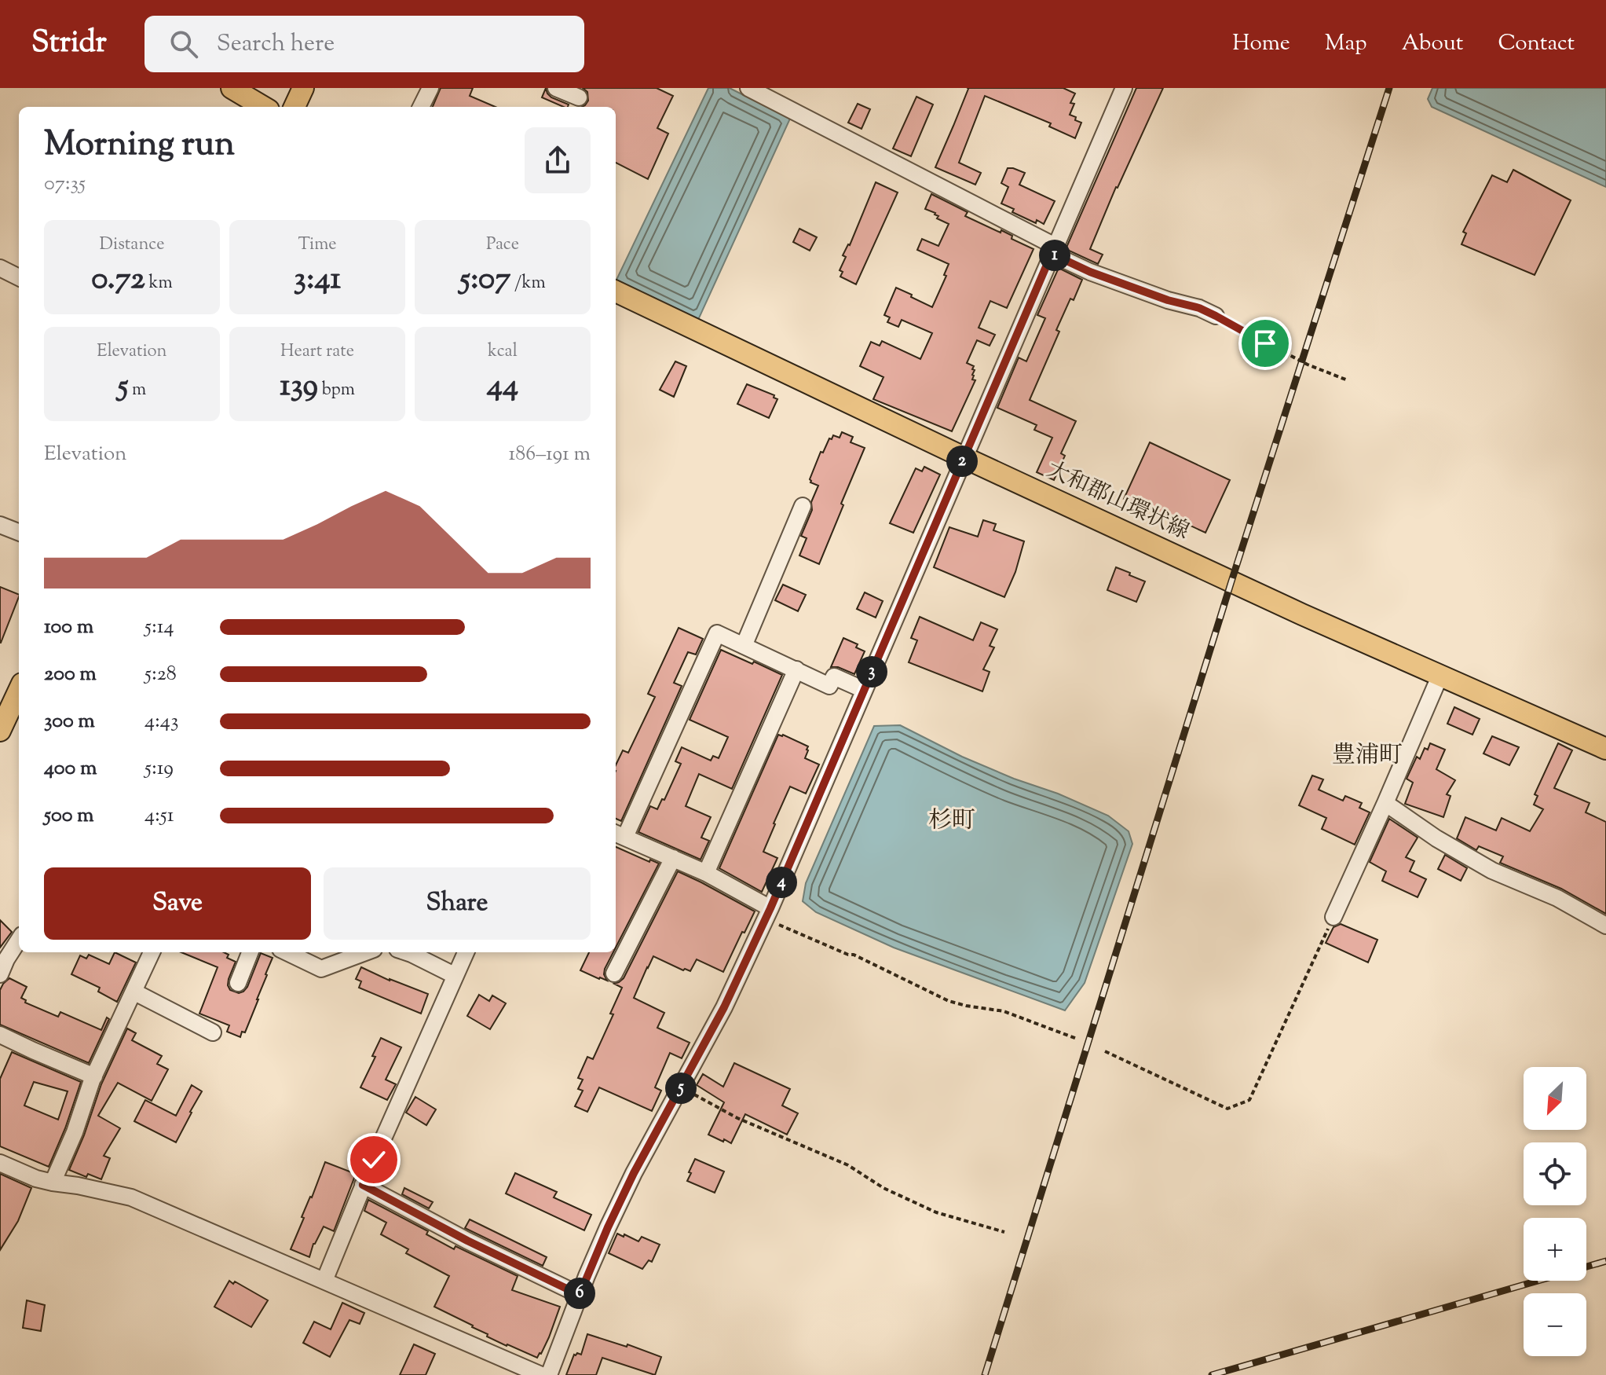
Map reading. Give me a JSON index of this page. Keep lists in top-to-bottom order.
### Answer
{
  "streets": {
    "main road": ["大和郡山環状線"]
  },
  "districts": ["豊浦町", "杉町"],
  "north": "bottom left",
  "page": {
    "header": "Stridr",
    "search": "Search here",
    "nav": [
      "Home",
      "Map",
      "About",
      "Contact"
    ],
    "heading": ["Morning run", "07:35"],
    "stats": [
      ["Distance", "0.72 km"],
      ["Time", "3:41"],
      ["Pace", "5:07 /km"],
      ["Elevation", "5 m"],
      ["Heart rate", "139 bpm"],
      ["kcal", "44"]
    ],
    "pins": [
      "1",
      "2",
      "3",
      "4",
      "5",
      "6"
    ],
    "chart": ["Elevation", "186–191 m"],
    "list": [
      {
        "name": "100 m",
        "note": "5:14"
      },
      {
        "name": "200 m",
        "note": "5:28"
      },
      {
        "name": "300 m",
        "note": "4:43"
      },
      {
        "name": "400 m",
        "note": "5:19"
      },
      {
        "name": "500 m",
        "note": "4:51"
      }
    ],
    "buttons": ["Save", "Share"],
    "map_buttons": ["+", "−"]
  }
}
